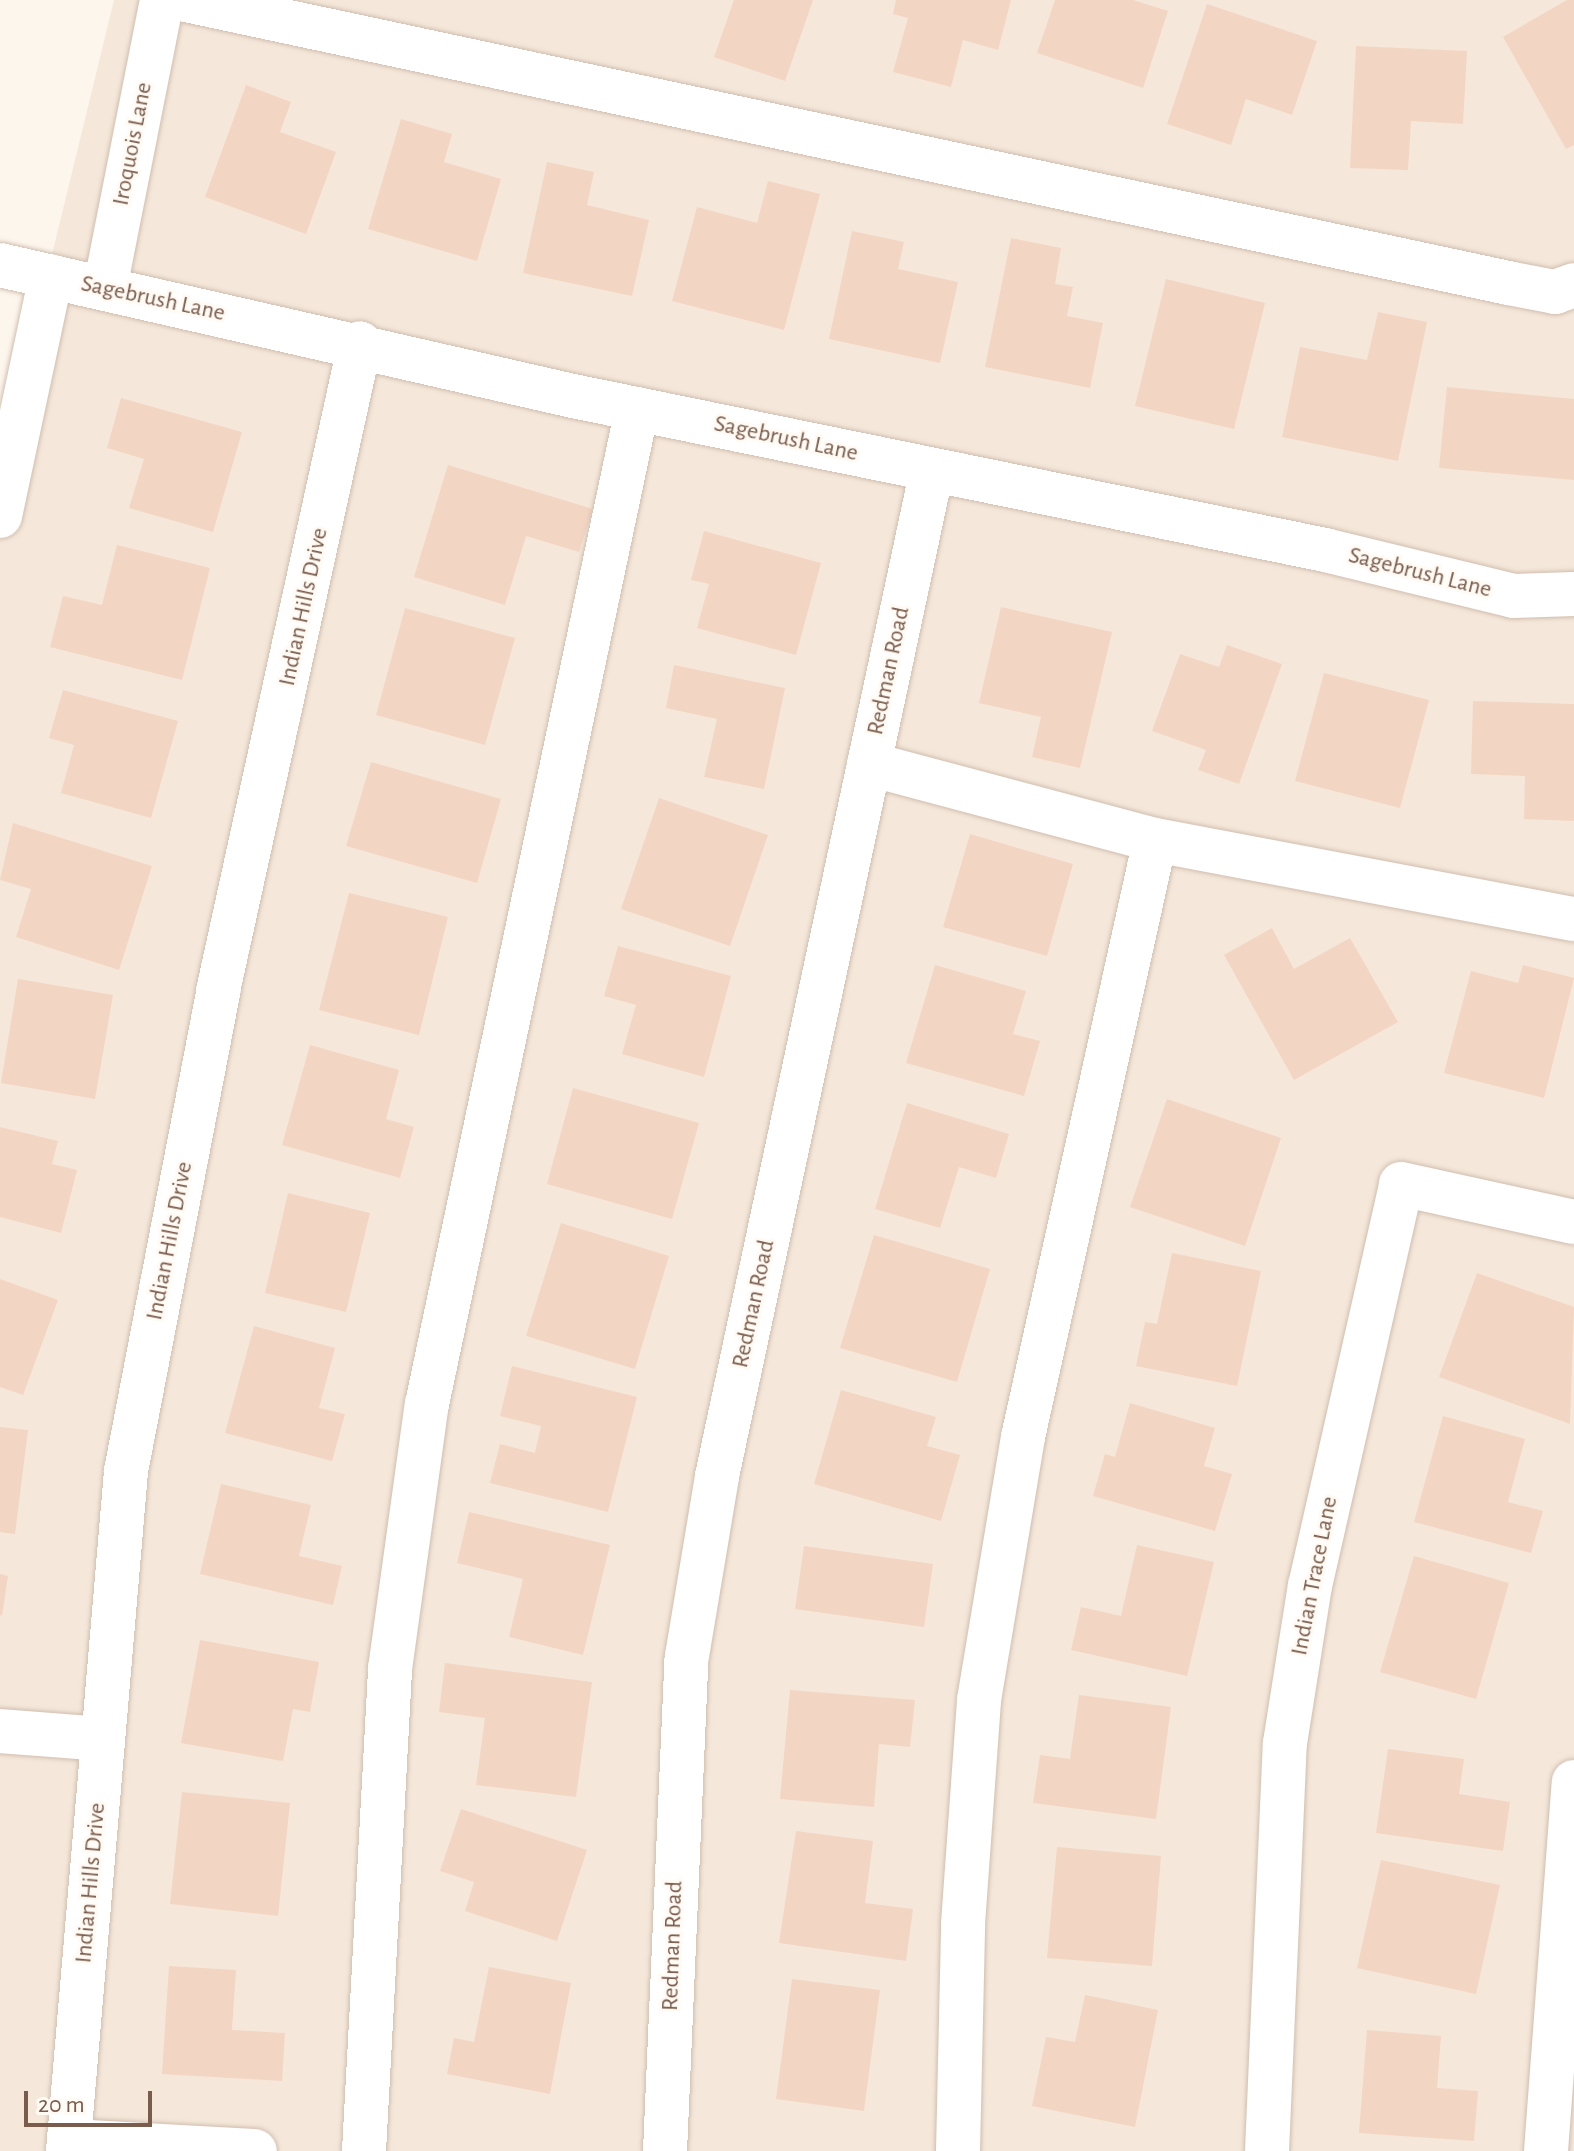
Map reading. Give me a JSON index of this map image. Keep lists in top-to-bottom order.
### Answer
{
  "streets": {
    "street": [
      "Iroquois Lane",
      "Sagebrush Lane",
      "Indian Hills Drive",
      "Redman Road",
      "Indian Trace Lane"
    ]
  },
  "crossings": [
    ["Iroquois Lane", "Sagebrush Lane"],
    ["Sagebrush Lane", "Indian Hills Drive"],
    ["Sagebrush Lane", "Redman Road"]
  ],
  "scale_bar": "20 m"
}
